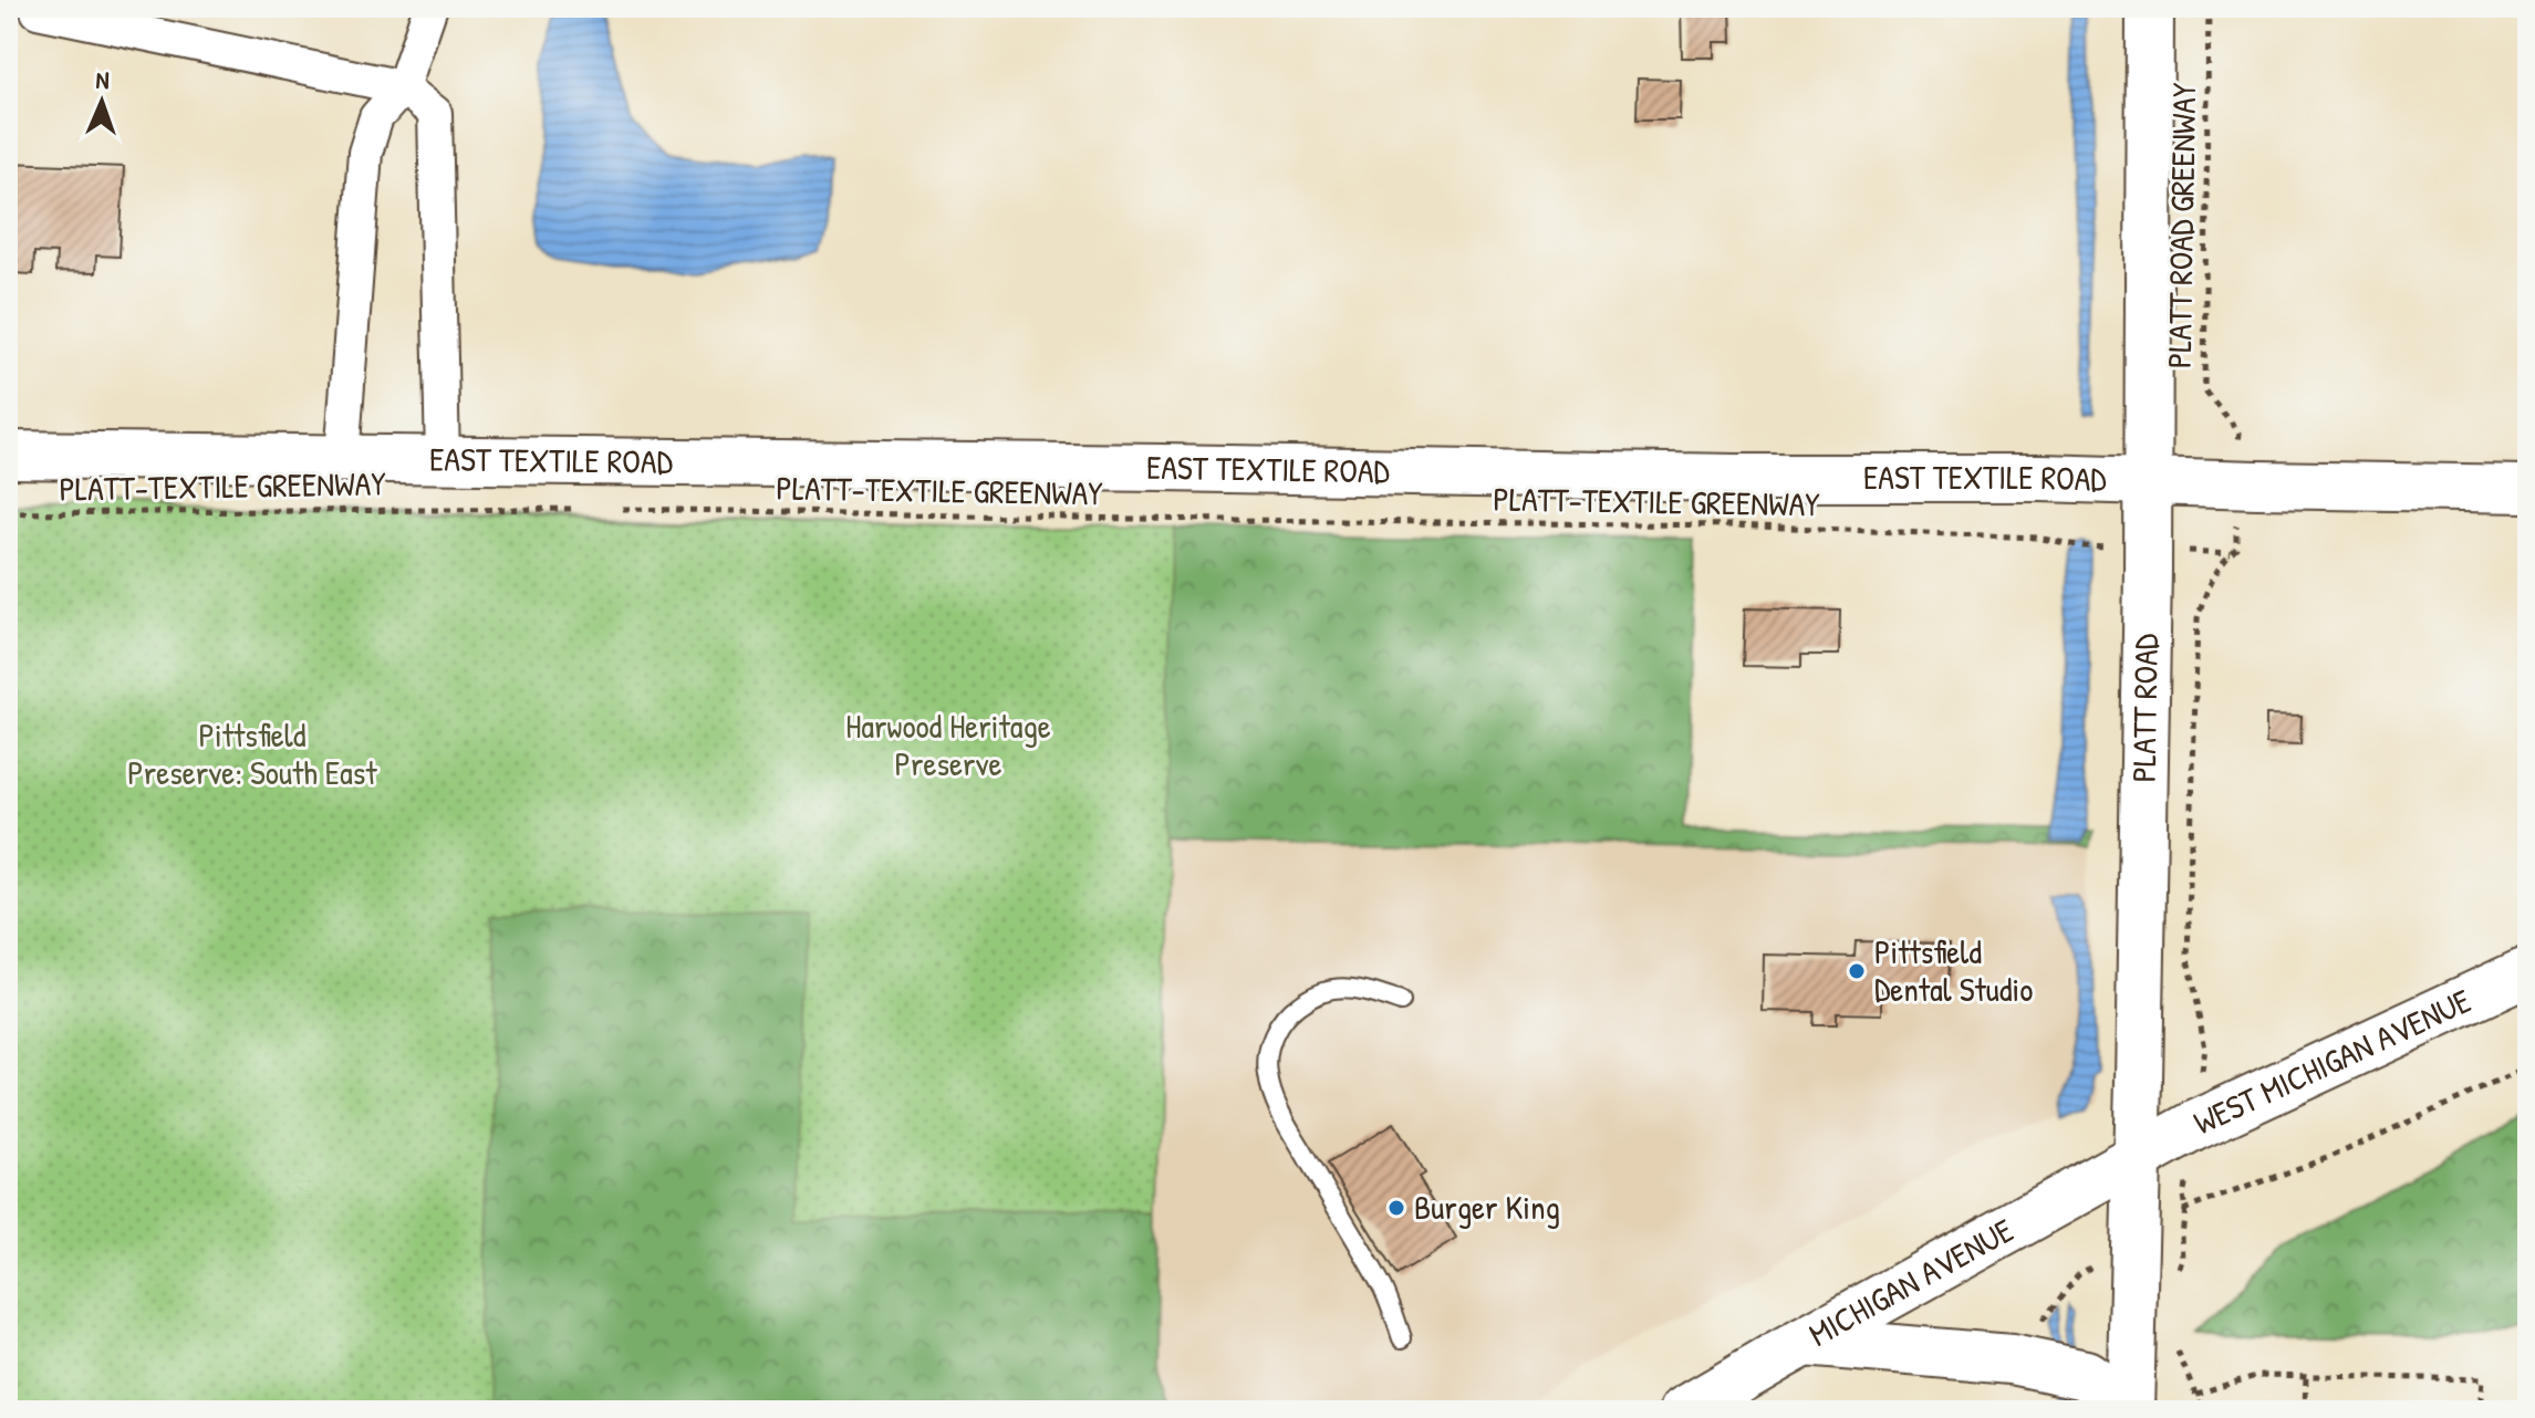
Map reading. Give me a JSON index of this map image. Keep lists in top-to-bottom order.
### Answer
{
  "streets": {
    "highway": ["WEST MICHIGAN AVENUE", "MICHIGAN AVENUE"],
    "main road": ["EAST TEXTILE ROAD", "PLATT ROAD"],
    "path": ["PLATT ROAD GREENWAY", "PLATT-TEXTILE GREENWAY"]
  },
  "crossings": [
    ["EAST TEXTILE ROAD", "PLATT ROAD"],
    ["PLATT ROAD", "WEST MICHIGAN AVENUE"],
    ["PLATT ROAD", "MICHIGAN AVENUE"],
    ["WEST MICHIGAN AVENUE", "MICHIGAN AVENUE"]
  ],
  "parks": ["Harwood Heritage Preserve", "Pittsfield Preserve: South East"],
  "places": ["Pittsfield Dental Studio", "Burger King"],
  "north": "top"
}
